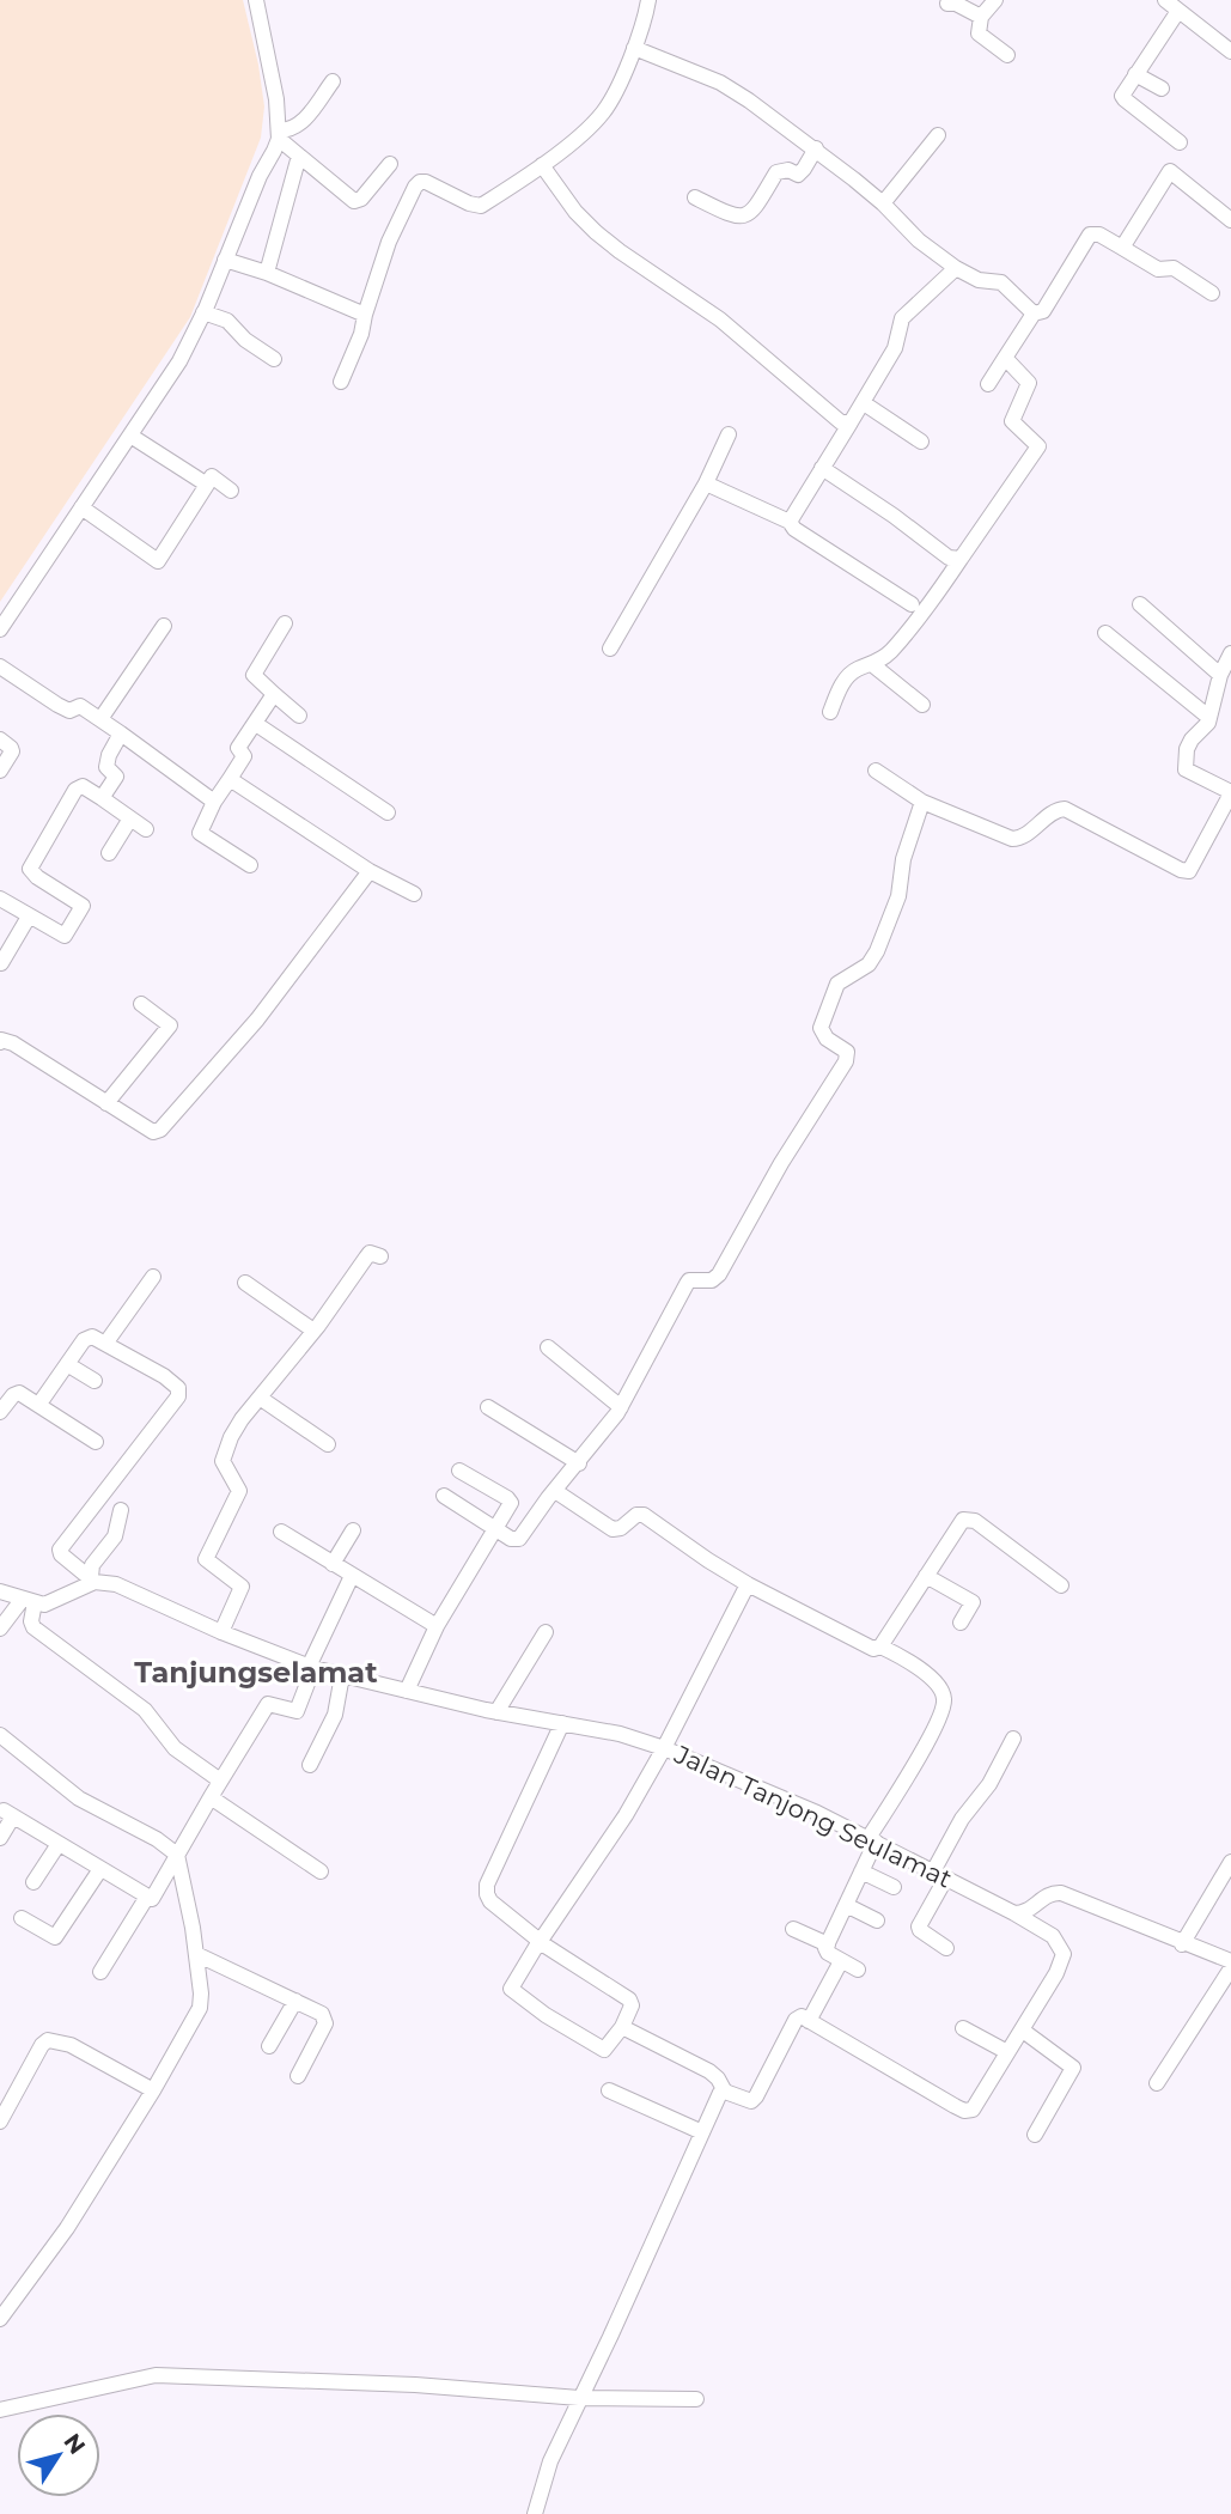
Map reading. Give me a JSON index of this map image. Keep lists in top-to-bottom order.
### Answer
{
  "streets": {
    "street": ["Jalan Tanjong Seulamat"]
  },
  "districts": ["Tanjungselamat"],
  "north": "top right"
}
